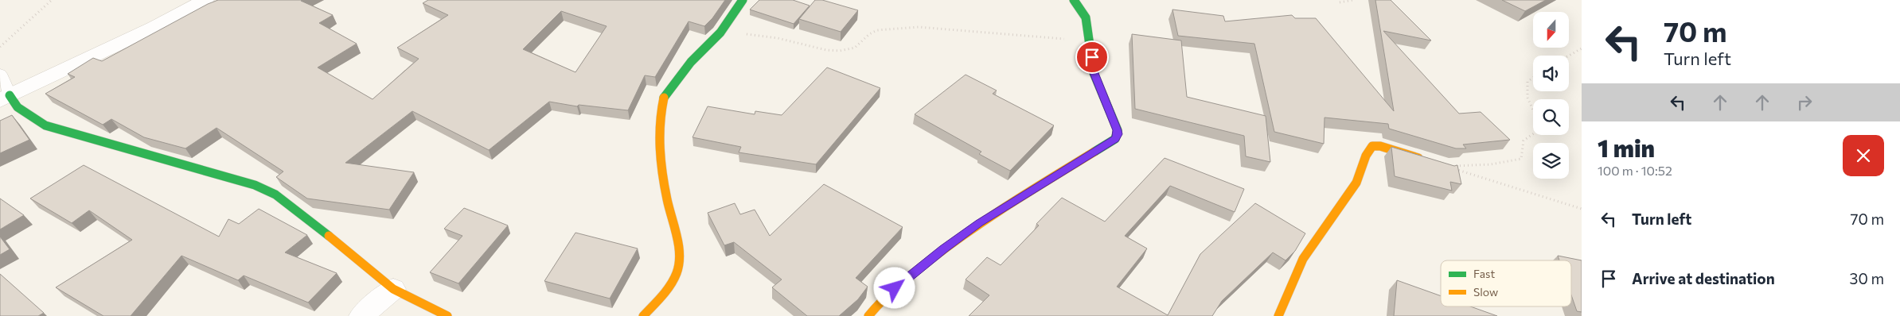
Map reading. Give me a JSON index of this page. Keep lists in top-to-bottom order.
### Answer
{
  "legend": ["Fast", "Slow"],
  "north": "bottom",
  "page": {
    "turn": ["70 m", "Turn left"],
    "heading": ["1 min", "100 m · 10:52"],
    "list": [
      {
        "name": "Turn left",
        "value": "70 m"
      },
      {
        "name": "Arrive at destination",
        "value": "30 m"
      }
    ]
  }
}
